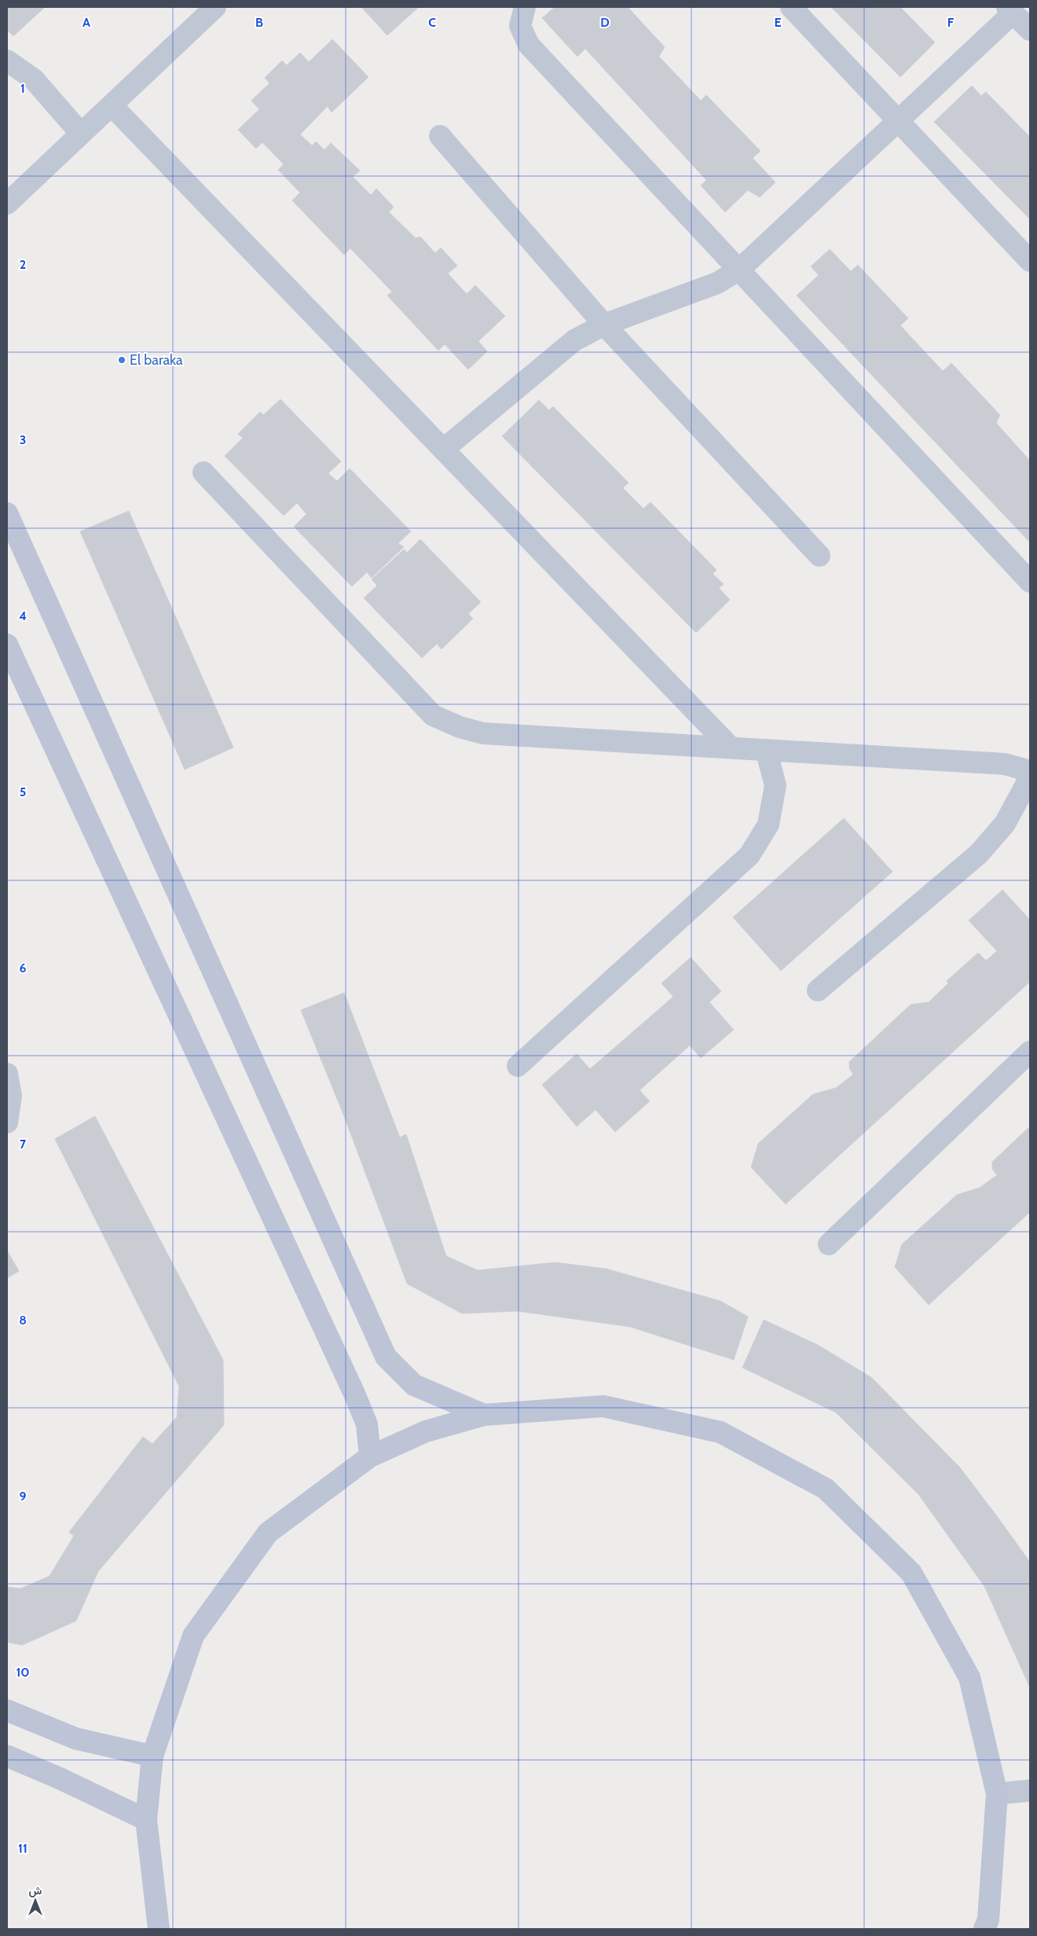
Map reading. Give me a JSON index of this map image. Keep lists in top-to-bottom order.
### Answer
{
  "places": ["El baraka"],
  "north": "top",
  "grid": {
    "columns": [
      "A",
      "B",
      "C",
      "D",
      "E",
      "F"
    ],
    "rows": [
      "1",
      "2",
      "3",
      "4",
      "5",
      "6",
      "7",
      "8",
      "9",
      "10",
      "11"
    ]
  }
}
